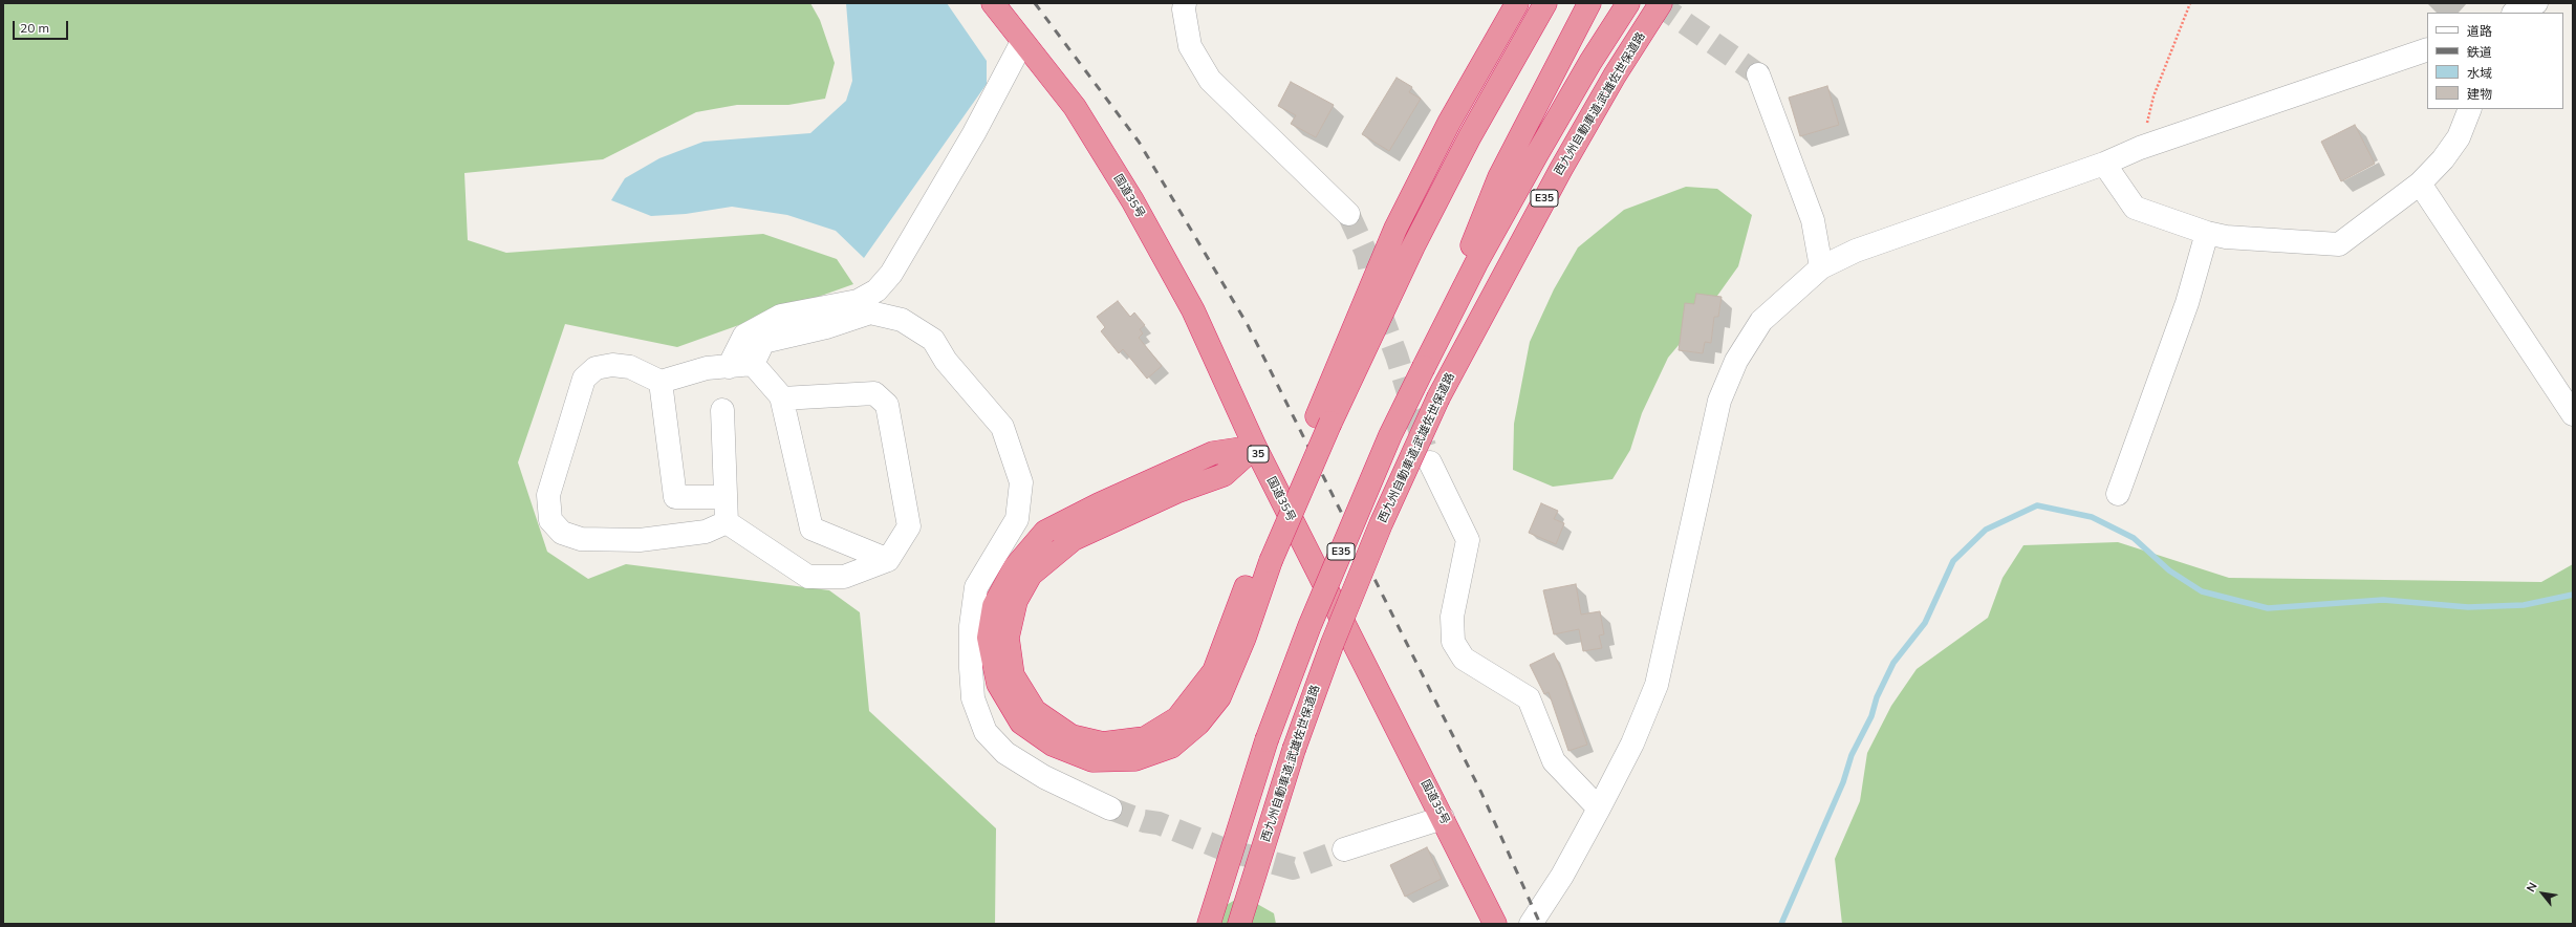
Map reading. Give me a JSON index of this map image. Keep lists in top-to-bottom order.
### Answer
{
  "streets": {
    "highway": [
      "西九州自動車道;武雄佐世保道路",
      "国道35号",
      "E35",
      "35"
    ]
  },
  "legend": [
    "道路",
    "鉄道",
    "水域",
    "建物"
  ],
  "scale_bar": "20 m",
  "north": "top left"
}
